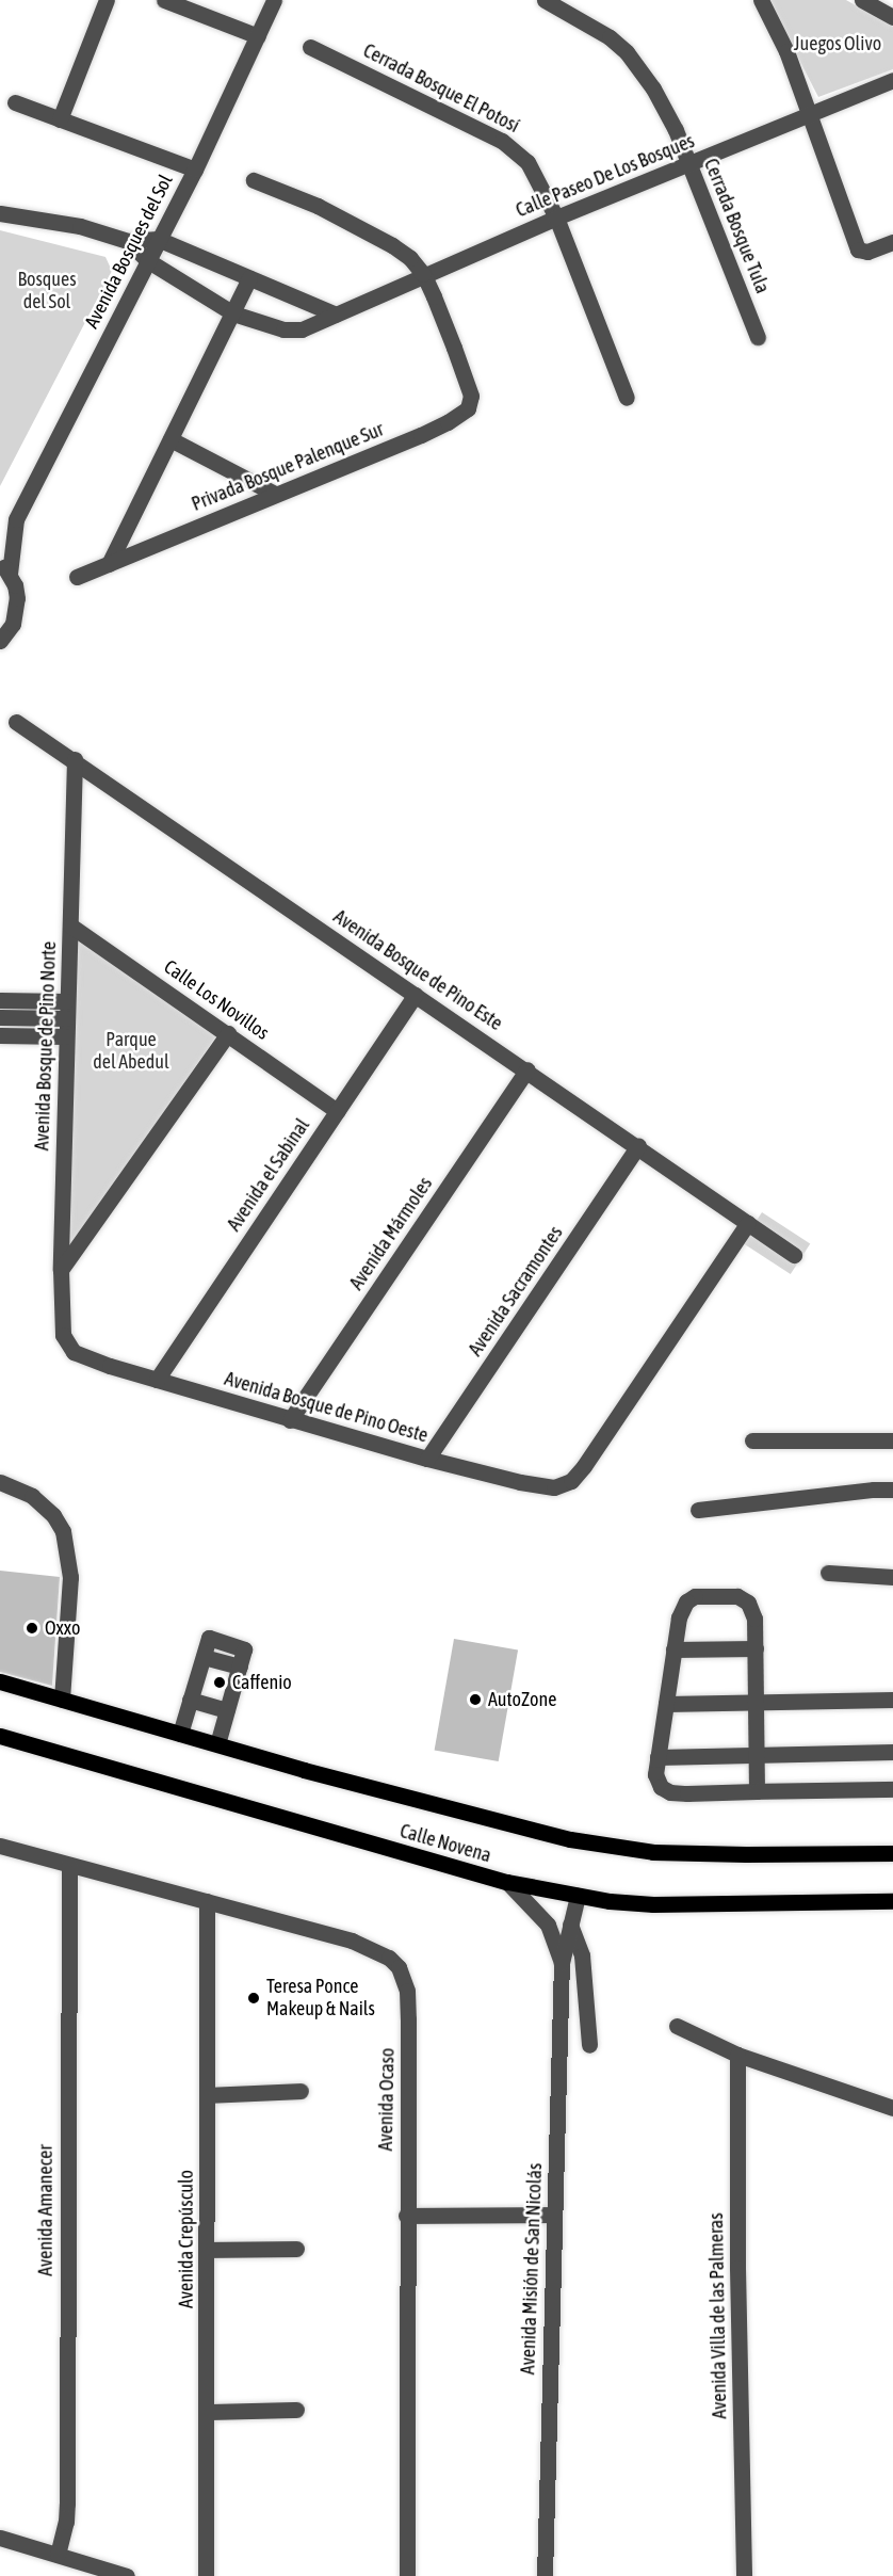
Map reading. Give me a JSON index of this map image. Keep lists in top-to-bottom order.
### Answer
{
  "streets": {
    "main road": ["Calle Novena"],
    "street": [
      "Cerrada Bosque El Potosí",
      "Calle Paseo De Los Bosques",
      "Cerrada Bosque Tula",
      "Avenida Bosques del Sol",
      "Privada Bosque Palenque Sur",
      "Avenida Bosque de Pino Este",
      "Calle Los Novillos",
      "Avenida Bosque de Pino Norte",
      "Avenida el Sabinal",
      "Avenida Mármoles",
      "Avenida Sacramontes",
      "Avenida Bosque de Pino Oeste",
      "Avenida Ocaso",
      "Avenida Amanecer",
      "Avenida Crepúsculo",
      "Avenida Misión de San Nicolás",
      "Avenida Villa de las Palmeras"
    ]
  },
  "crossings": [
    ["Cerrada Bosque El Potosí", "Calle Paseo De Los Bosques"],
    ["Calle Paseo De Los Bosques", "Cerrada Bosque Tula"],
    ["Calle Paseo De Los Bosques", "Avenida Bosques del Sol"],
    ["Calle Paseo De Los Bosques", "Privada Bosque Palenque Sur"],
    ["Avenida Bosque de Pino Este", "Avenida Bosque de Pino Norte"],
    ["Avenida Bosque de Pino Este", "Avenida el Sabinal"],
    ["Avenida Bosque de Pino Este", "Avenida Mármoles"],
    ["Avenida Bosque de Pino Este", "Avenida Sacramontes"],
    ["Avenida Bosque de Pino Este", "Avenida Bosque de Pino Oeste"],
    ["Calle Los Novillos", "Avenida Bosque de Pino Norte"],
    ["Calle Los Novillos", "Avenida el Sabinal"],
    ["Avenida Bosque de Pino Norte", "Avenida Bosque de Pino Oeste"],
    ["Avenida el Sabinal", "Avenida Bosque de Pino Oeste"],
    ["Avenida Mármoles", "Avenida Bosque de Pino Oeste"],
    ["Avenida Sacramontes", "Avenida Bosque de Pino Oeste"],
    ["Calle Novena", "Avenida Misión de San Nicolás"],
    ["Avenida Ocaso", "Avenida Amanecer"],
    ["Avenida Ocaso", "Avenida Crepúsculo"]
  ],
  "parks": ["Juegos Olivo", "Bosques del Sol", "Parque del Abedul"],
  "places": [
    "Oxxo",
    "Caffenio",
    "AutoZone",
    "Teresa Ponce Makeup & Nails"
  ]
}
